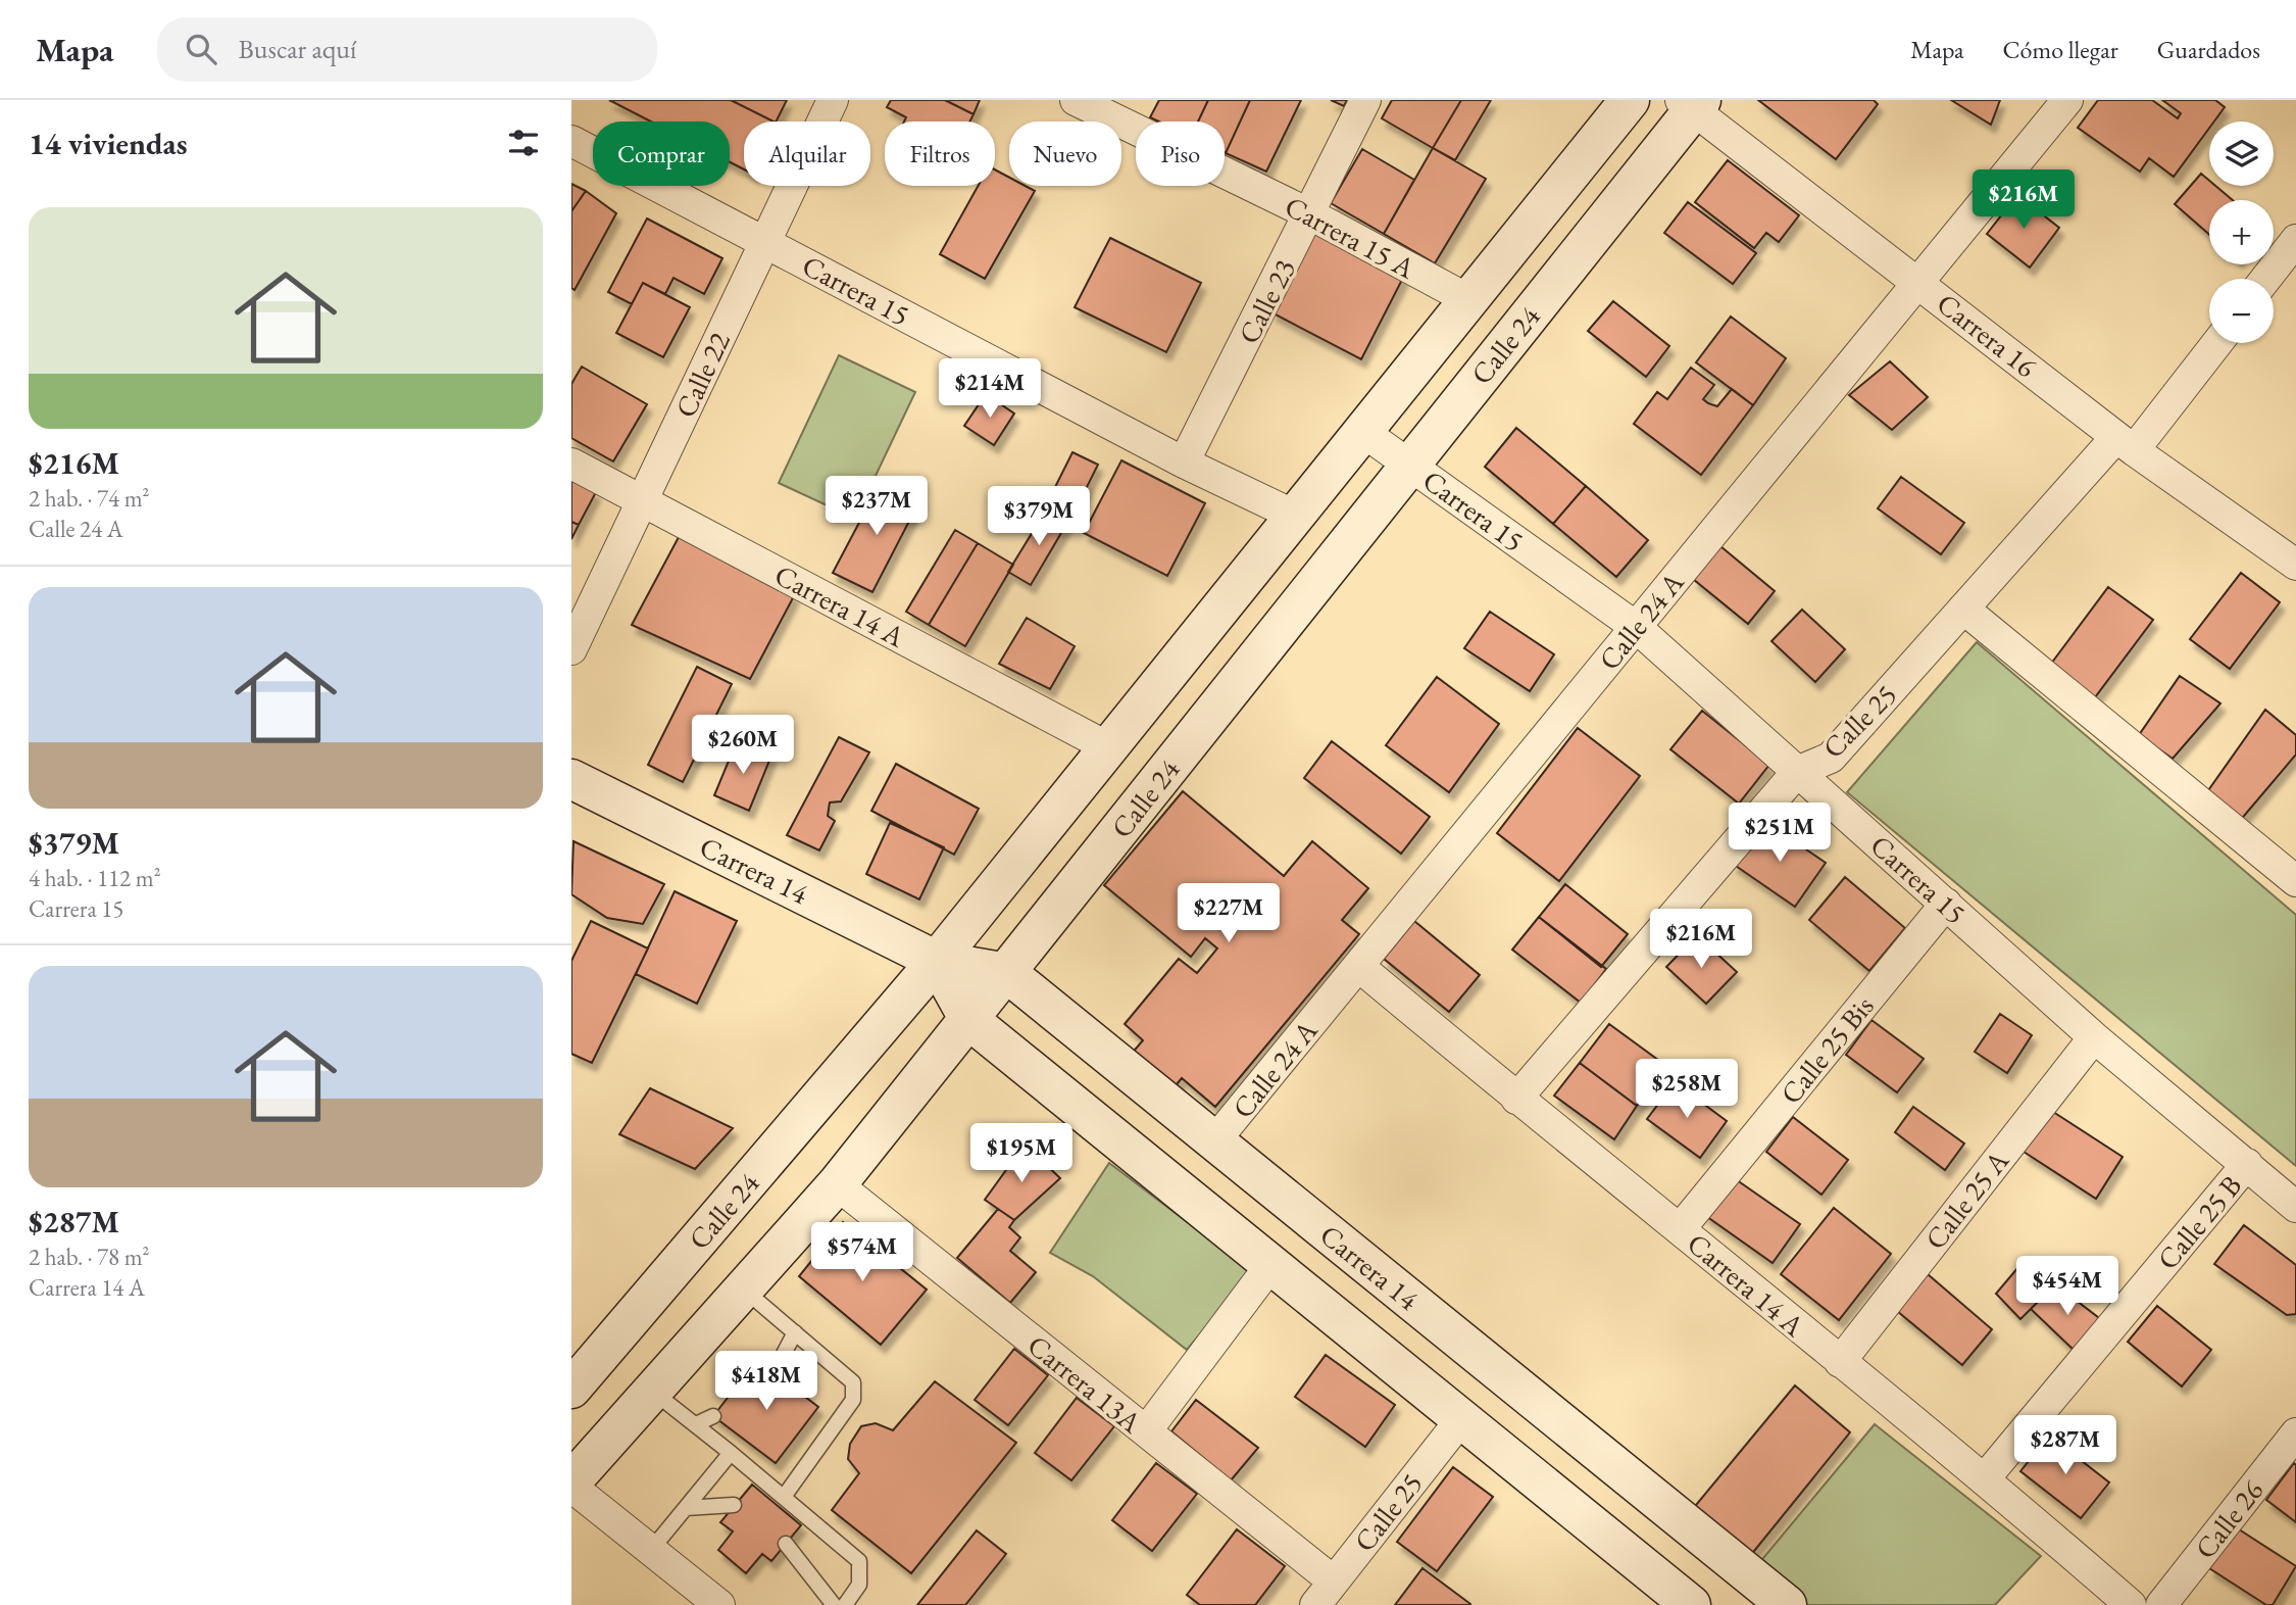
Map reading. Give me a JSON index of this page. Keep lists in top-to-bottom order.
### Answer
{
  "streets": {
    "street": [
      "Carrera 15 A",
      "Carrera 15",
      "Calle 23",
      "Carrera 16",
      "Calle 24",
      "Calle 22",
      "Carrera 14 A",
      "Calle 24 A",
      "Calle 25",
      "Carrera 14",
      "Calle 25 Bis",
      "Calle 25 A",
      "Calle 25 B",
      "Carrera 13A",
      "Calle 26"
    ]
  },
  "crossings": [
    ["Carrera 15 A", "Calle 23"],
    ["Carrera 15 A", "Calle 24"],
    ["Carrera 15", "Calle 23"],
    ["Carrera 15", "Calle 24"],
    ["Carrera 15", "Calle 22"],
    ["Carrera 15", "Calle 24 A"],
    ["Carrera 15", "Calle 25"],
    ["Carrera 15", "Calle 25 Bis"],
    ["Carrera 15", "Calle 25 A"],
    ["Carrera 15", "Calle 25 B"],
    ["Carrera 16", "Calle 24"],
    ["Carrera 16", "Calle 24 A"],
    ["Carrera 16", "Calle 25"],
    ["Calle 24", "Carrera 14 A"],
    ["Calle 24", "Carrera 14"],
    ["Calle 24", "Carrera 13A"],
    ["Calle 22", "Carrera 14 A"],
    ["Carrera 14 A", "Calle 24 A"],
    ["Carrera 14 A", "Calle 25"],
    ["Carrera 14 A", "Calle 25 Bis"],
    ["Carrera 14 A", "Calle 25 A"],
    ["Carrera 14 A", "Calle 25 B"],
    ["Calle 24 A", "Carrera 14"],
    ["Calle 25", "Carrera 14"],
    ["Calle 25", "Carrera 13A"]
  ],
  "page": {
    "header": "Mapa",
    "search": "Buscar aquí",
    "nav": ["Mapa", "Cómo llegar", "Guardados"],
    "heading": "14 viviendas",
    "map_buttons": ["+", "−"],
    "chip": [
      "Comprar",
      "Alquilar",
      "Filtros",
      "Nuevo",
      "Piso"
    ],
    "price": [
      "$216M",
      "$214M",
      "$237M",
      "$379M",
      "$260M",
      "$251M",
      "$227M",
      "$216M",
      "$258M",
      "$195M",
      "$574M",
      "$454M",
      "$418M",
      "$287M"
    ],
    "list": [
      {
        "name": "$216M",
        "note": "2 hab. · 74 m² · Calle 24 A"
      },
      {
        "name": "$379M",
        "note": "4 hab. · 112 m² · Carrera 15"
      },
      {
        "name": "$287M",
        "note": "2 hab. · 78 m² · Carrera 14 A"
      }
    ]
  }
}
